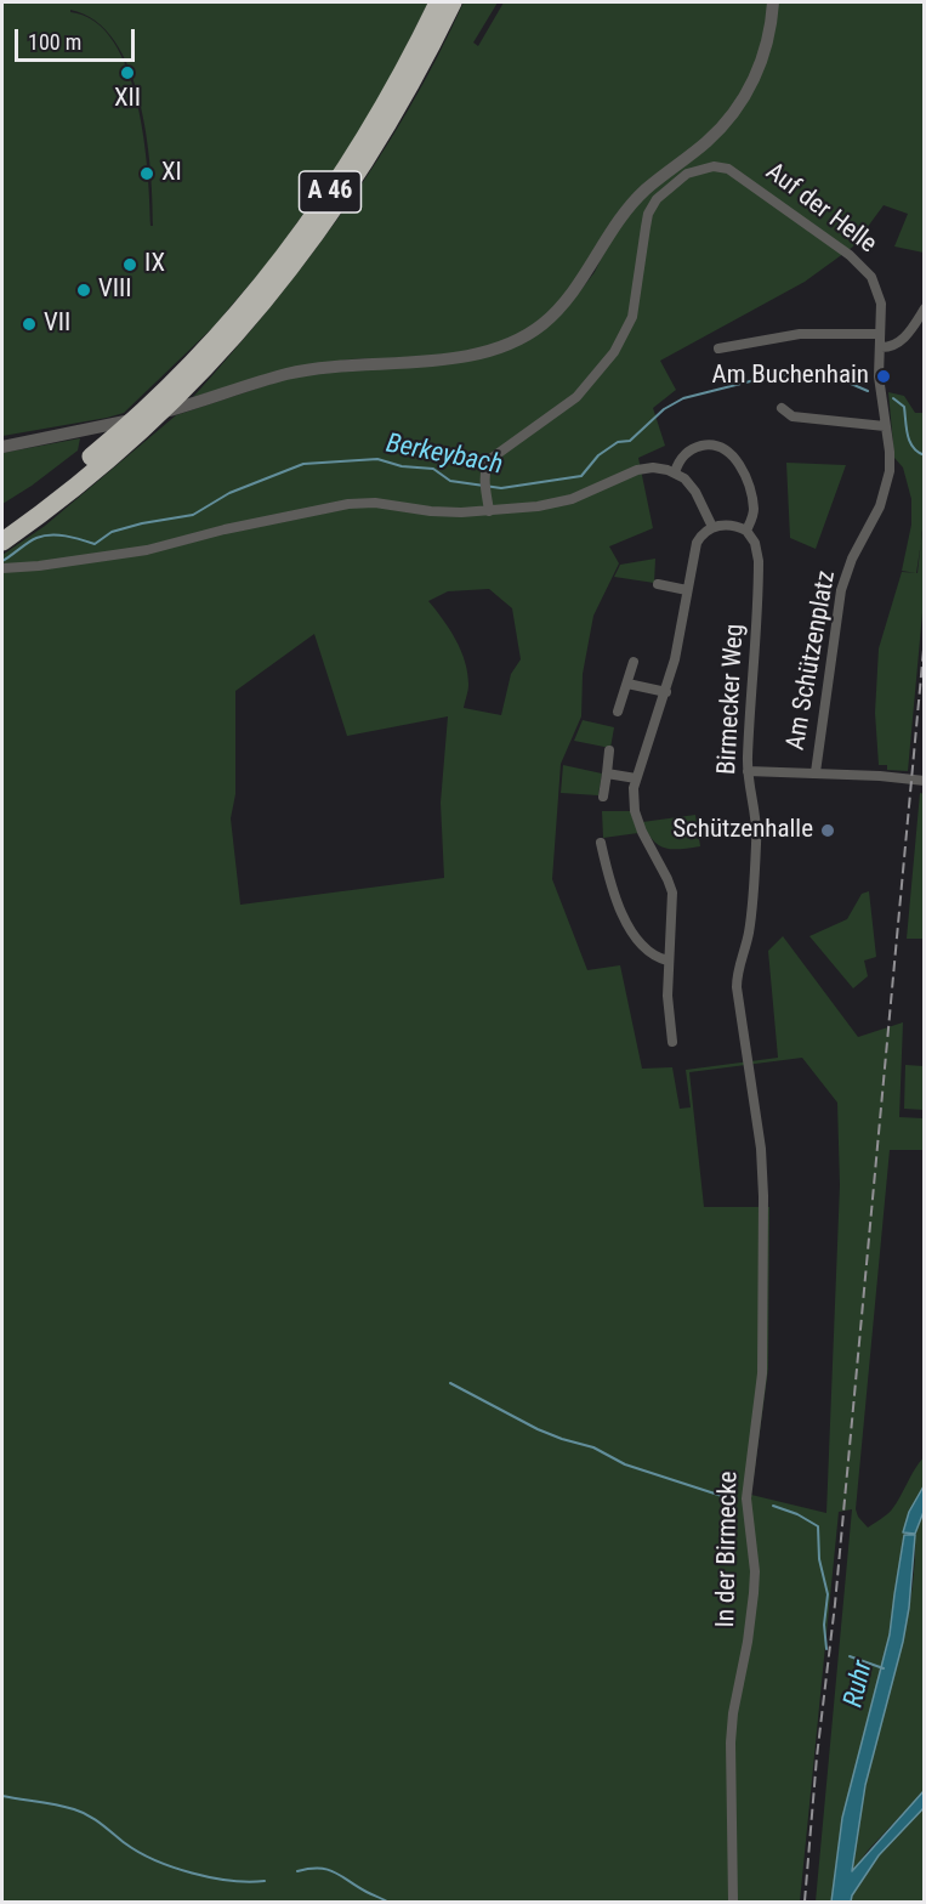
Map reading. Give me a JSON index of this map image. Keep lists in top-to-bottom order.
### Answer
{
  "streets": {
    "highway": ["A 46"],
    "street": [
      "Auf der Helle",
      "Am Schützenplatz",
      "Birmecker Weg",
      "In der Birmecke"
    ]
  },
  "crossings": [
    ["Auf der Helle", "Am Schützenplatz"],
    ["Am Schützenplatz", "Birmecker Weg"],
    ["Birmecker Weg", "In der Birmecke"]
  ],
  "water": ["Berkeybach", "Ruhr"],
  "places": [
    "XII",
    "XI",
    "IX",
    "VIII",
    "VII",
    "Am Buchenhain",
    "Schützenhalle"
  ],
  "scale_bar": "100 m"
}
